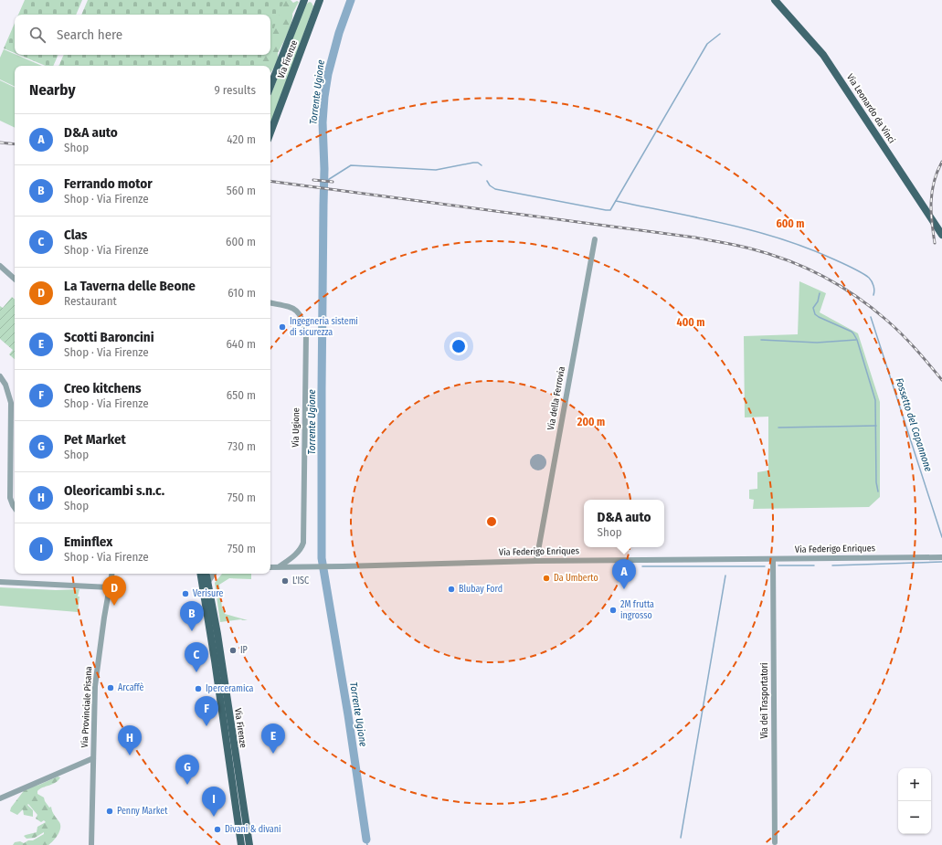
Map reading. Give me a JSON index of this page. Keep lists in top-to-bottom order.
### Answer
{
  "streets": {
    "main road": ["Via Firenze", "Via Leonardo da Vinci"],
    "street": [
      "Via della Ferrovia",
      "Via Ugione",
      "Via Federigo Enriques",
      "Via dei Trasportatori",
      "Via Provinciale Pisana"
    ]
  },
  "crossings": [
    ["Via della Ferrovia", "Via Federigo Enriques"],
    ["Via Ugione", "Via Federigo Enriques"],
    ["Via Federigo Enriques", "Via dei Trasportatori"]
  ],
  "water": ["Torrente Ugione", "Fossetto del Capannone"],
  "places": [
    "Ingegneria sistemi di sicurezza",
    "Da Umberto",
    "L'ISC",
    "Blubay Ford",
    "Verisure",
    "2M frutta ingrosso",
    "IP",
    "Arcaffè",
    "Iperceramica",
    "Penny Market",
    "Divani & divani"
  ],
  "page": {
    "search": "Search here",
    "heading": ["Nearby", "9 results"],
    "list": [
      {
        "mark": "A",
        "name": "D&A auto",
        "note": "Shop",
        "value": "420 m"
      },
      {
        "mark": "B",
        "name": "Ferrando motor",
        "note": "Shop · Via Firenze",
        "value": "560 m"
      },
      {
        "mark": "C",
        "name": "Clas",
        "note": "Shop · Via Firenze",
        "value": "600 m"
      },
      {
        "mark": "D",
        "name": "La Taverna delle Beone",
        "note": "Restaurant",
        "value": "610 m"
      },
      {
        "mark": "E",
        "name": "Scotti Baroncini",
        "note": "Shop · Via Firenze",
        "value": "640 m"
      },
      {
        "mark": "F",
        "name": "Creo kitchens",
        "note": "Shop · Via Firenze",
        "value": "650 m"
      },
      {
        "mark": "G",
        "name": "Pet Market",
        "note": "Shop",
        "value": "730 m"
      },
      {
        "mark": "H",
        "name": "Oleoricambi s.n.c.",
        "note": "Shop",
        "value": "750 m"
      },
      {
        "mark": "I",
        "name": "Eminflex",
        "note": "Shop · Via Firenze",
        "value": "750 m"
      }
    ],
    "popup": ["D&A auto", "Shop"],
    "pins": [
      "A",
      "D",
      "B",
      "C",
      "F",
      "E",
      "H",
      "G",
      "I"
    ],
    "map_buttons": ["+", "−"]
  },
  "rings": ["600 m", "400 m", "200 m"]
}
